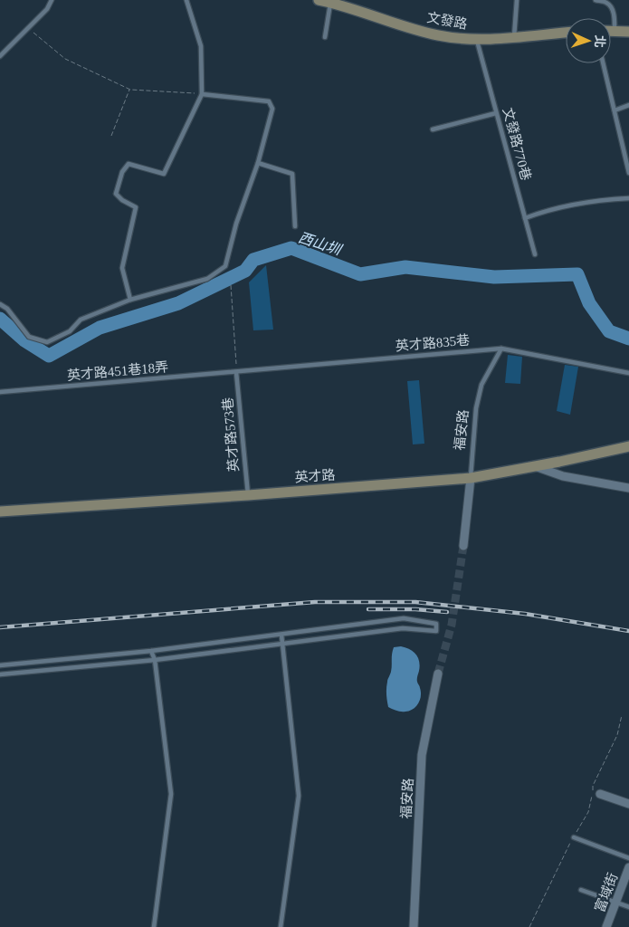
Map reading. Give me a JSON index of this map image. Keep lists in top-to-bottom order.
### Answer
{
  "streets": {
    "street": [
      "文發路",
      "福安路",
      "英才路",
      "富域街"
    ],
    "lane": [
      "文發路770巷",
      "英才路835巷",
      "英才路451巷18弄",
      "英才路573巷"
    ]
  },
  "crossings": [
    ["文發路", "文發路770巷"],
    ["英才路835巷", "英才路451巷18弄"],
    ["英才路835巷", "福安路"],
    ["英才路835巷", "英才路573巷"],
    ["英才路451巷18弄", "英才路573巷"],
    ["福安路", "英才路"],
    ["英才路573巷", "英才路"]
  ],
  "water": ["西山圳"],
  "north": "right"
}
